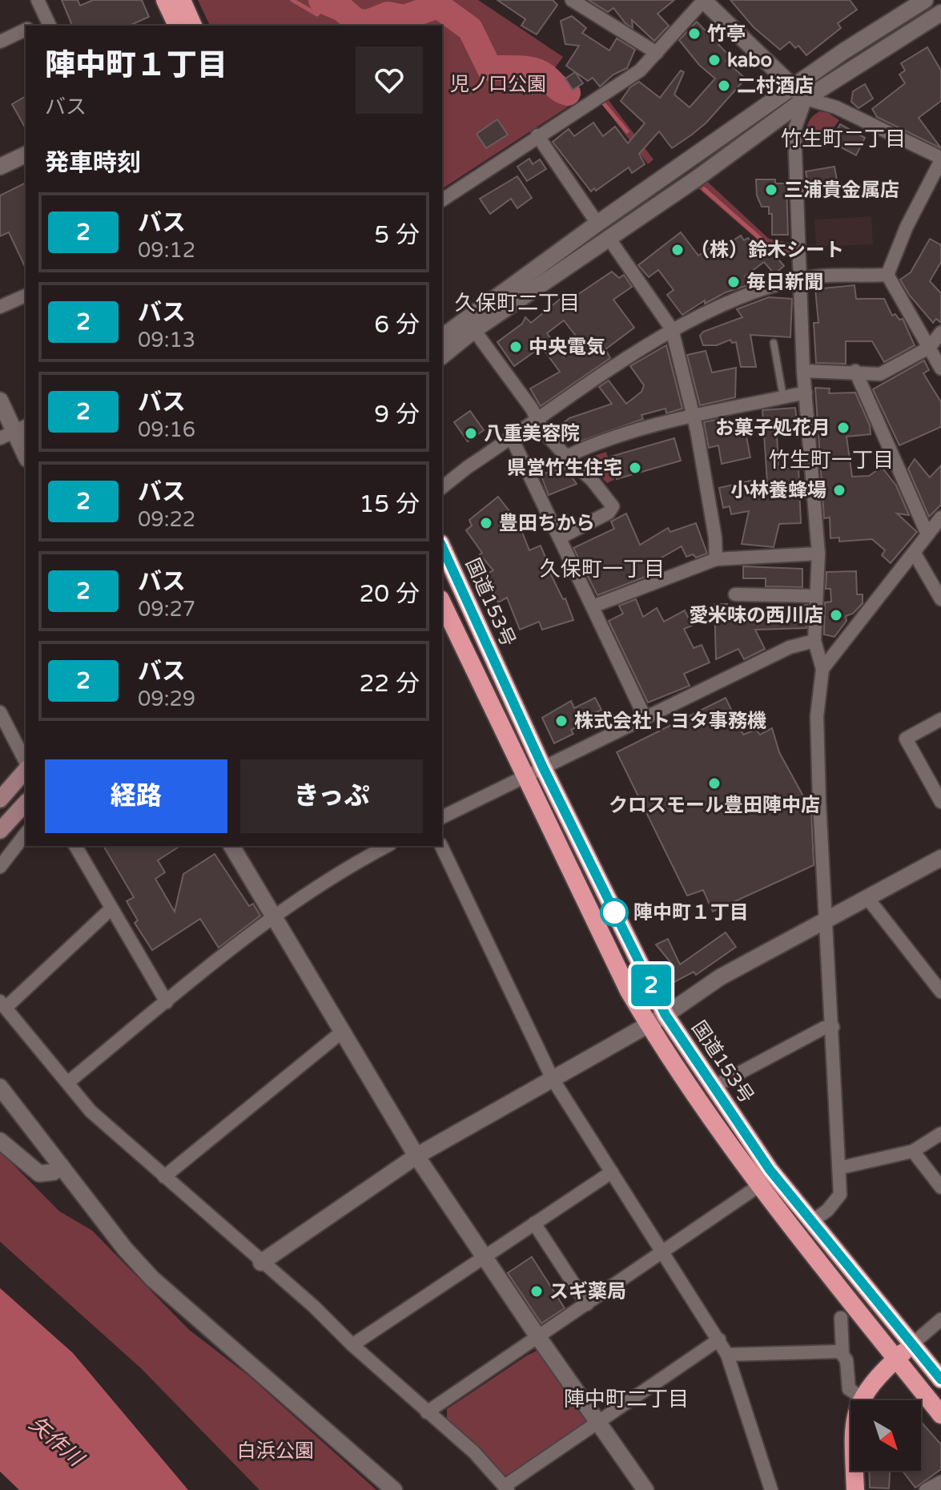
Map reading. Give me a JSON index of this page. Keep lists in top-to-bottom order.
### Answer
{
  "streets": {
    "highway": ["国道153号"]
  },
  "districts": [
    "竹生町二丁目",
    "久保町二丁目",
    "竹生町一丁目",
    "久保町一丁目",
    "陣中町二丁目"
  ],
  "water": ["矢作川"],
  "parks": ["児ノ口公園", "白浜公園"],
  "places": [
    "竹亭",
    "kabo",
    "二村酒店",
    "三浦貴金属店",
    "（株）鈴木シート",
    "毎日新聞",
    "中央電気",
    "お菓子処花月",
    "八重美容院",
    "県営竹生住宅",
    "小林養蜂場",
    "豊田ちから",
    "愛米味の西川店",
    "株式会社トヨタ事務機",
    "クロスモール豊田陣中店",
    "陣中町１丁目",
    "スギ薬局"
  ],
  "lines": ["bus line 2"],
  "north": "bottom right",
  "page": {
    "on_map": "2",
    "heading": [
      ["陣中町１丁目", "バス"],
      "発車時刻"
    ],
    "list": [
      {
        "mark": "2",
        "name": "バス",
        "note": "09:12",
        "value": "5 分"
      },
      {
        "mark": "2",
        "name": "バス",
        "note": "09:13",
        "value": "6 分"
      },
      {
        "mark": "2",
        "name": "バス",
        "note": "09:16",
        "value": "9 分"
      },
      {
        "mark": "2",
        "name": "バス",
        "note": "09:22",
        "value": "15 分"
      },
      {
        "mark": "2",
        "name": "バス",
        "note": "09:27",
        "value": "20 分"
      },
      {
        "mark": "2",
        "name": "バス",
        "note": "09:29",
        "value": "22 分"
      }
    ],
    "buttons": ["経路", "きっぷ"]
  }
}
